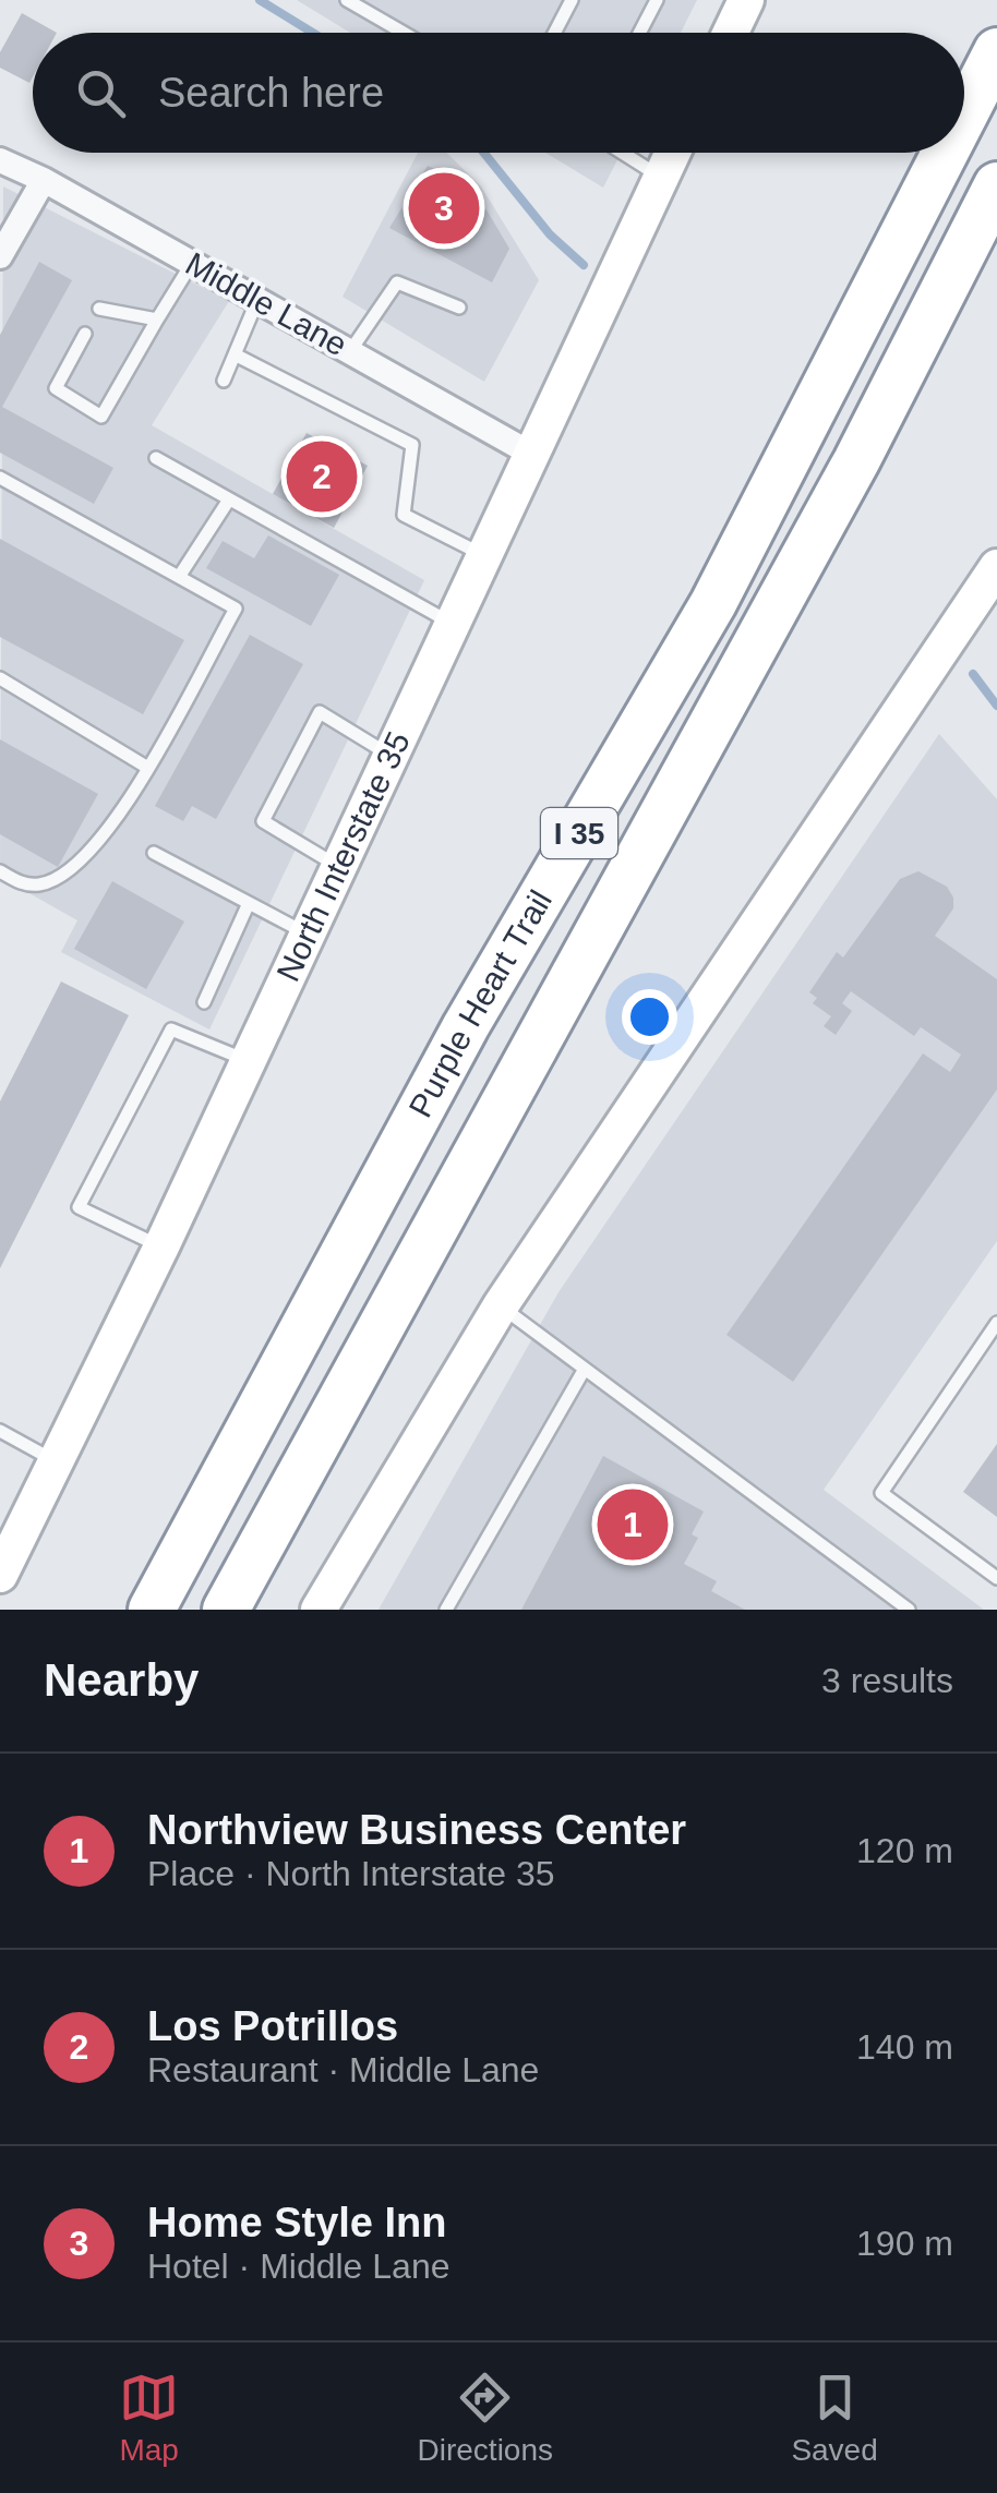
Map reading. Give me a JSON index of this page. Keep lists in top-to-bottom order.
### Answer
{
  "streets": {
    "highway": ["I 35", "Purple Heart Trail"],
    "main road": ["North Interstate 35"],
    "street": ["Middle Lane"]
  },
  "crossings": [
    ["Middle Lane", "North Interstate 35"]
  ],
  "page": {
    "search": "Search here",
    "pins": ["3", "2", "1"],
    "heading": ["Nearby", "3 results"],
    "list": [
      {
        "mark": "1",
        "name": "Northview Business Center",
        "note": "Place · North Interstate 35",
        "value": "120 m"
      },
      {
        "mark": "2",
        "name": "Los Potrillos",
        "note": "Restaurant · Middle Lane",
        "value": "140 m"
      },
      {
        "mark": "3",
        "name": "Home Style Inn",
        "note": "Hotel · Middle Lane",
        "value": "190 m"
      }
    ],
    "nav": ["Map", "Directions", "Saved"]
  }
}
